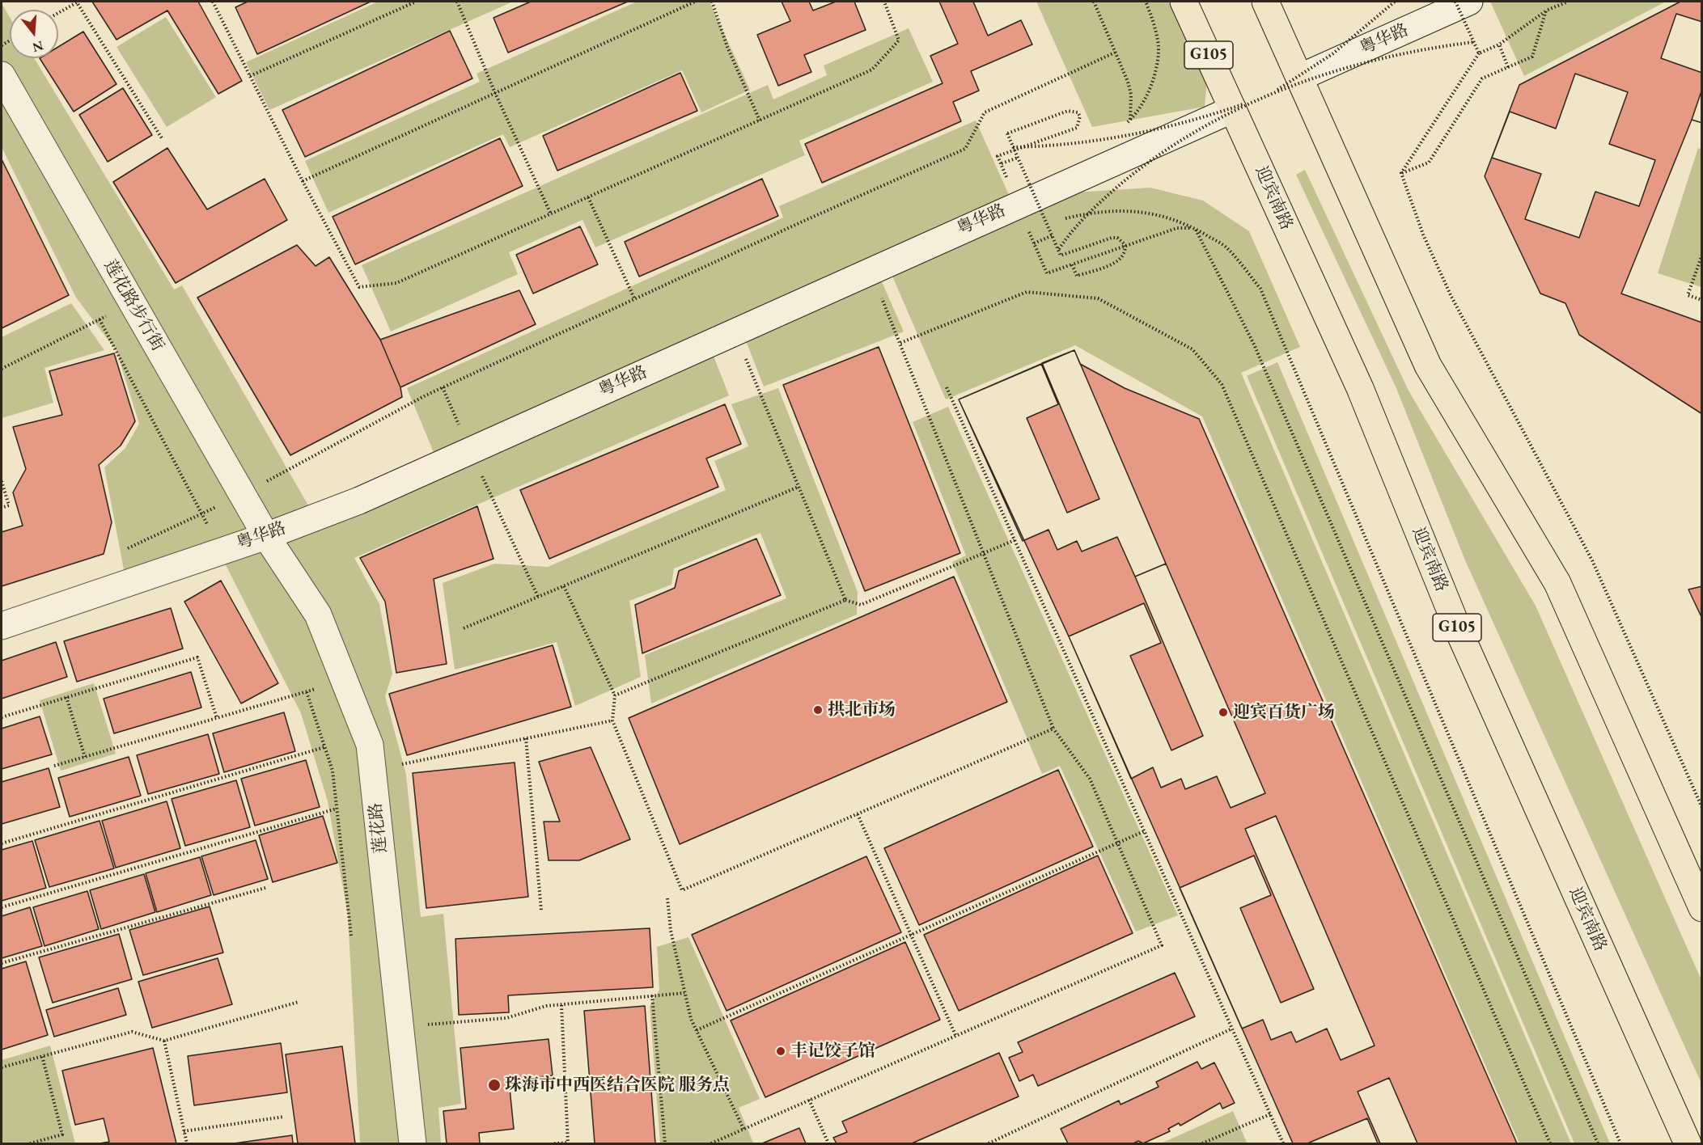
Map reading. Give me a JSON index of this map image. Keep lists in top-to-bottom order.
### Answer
{
  "streets": {
    "highway": ["G105", "迎宾南路"],
    "street": ["粤华路", "莲花路步行街", "莲花路"]
  },
  "crossings": [
    ["粤华路", "迎宾南路"],
    ["粤华路", "莲花路步行街"],
    ["粤华路", "莲花路"],
    ["莲花路步行街", "莲花路"]
  ],
  "places": [
    "拱北市场",
    "迎宾百货广场",
    "丰记饺子馆",
    "珠海市中西医结合医院 服务点"
  ],
  "north": "bottom"
}
